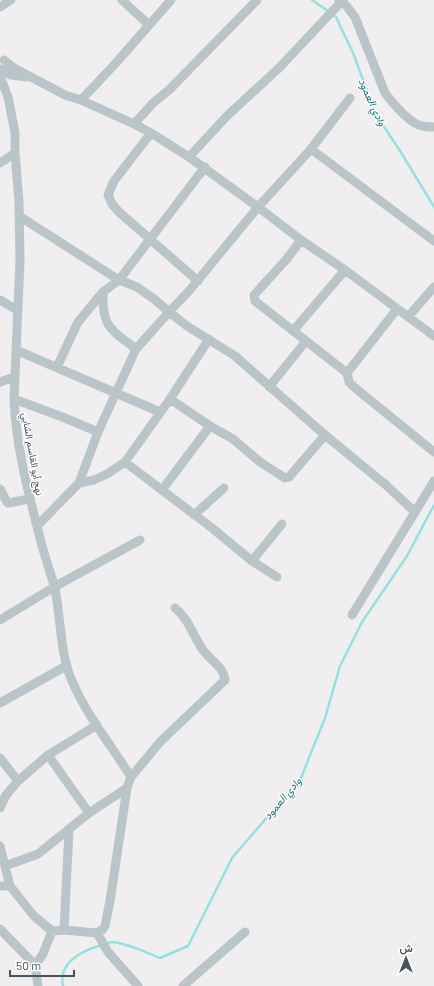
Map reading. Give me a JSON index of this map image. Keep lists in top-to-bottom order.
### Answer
{
  "streets": {
    "street": ["نهج أبو القاسم الشابي"]
  },
  "water": ["وادي العمود"],
  "scale_bar": "50 m",
  "north": "top"
}
